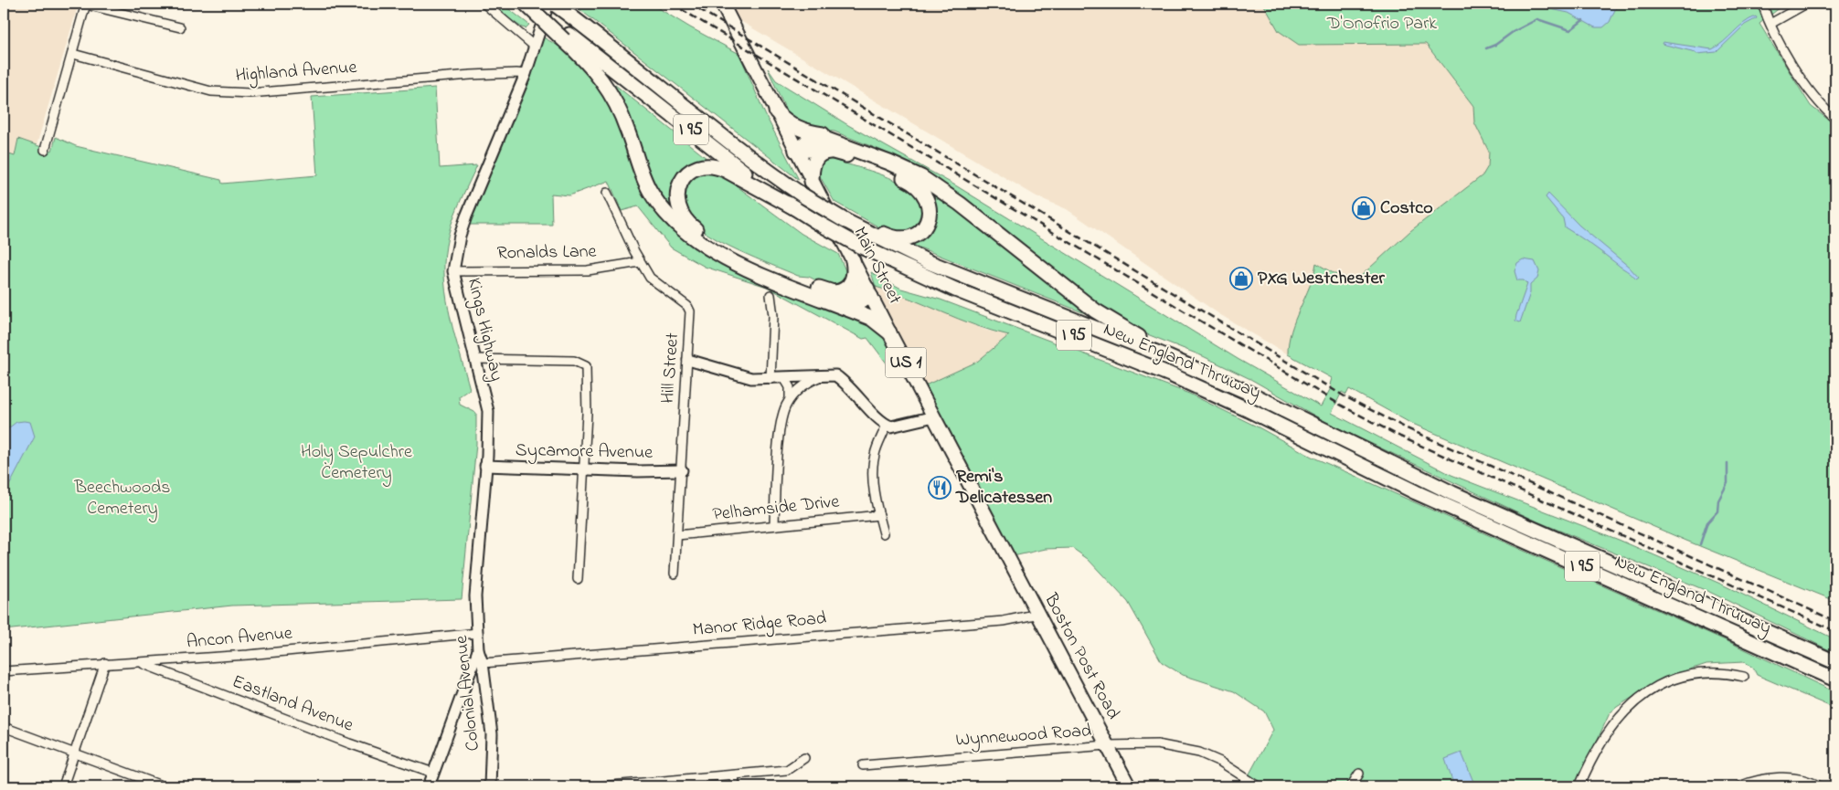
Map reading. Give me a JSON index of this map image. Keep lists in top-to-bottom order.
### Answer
{
  "streets": {
    "highway": ["I 95", "New England Thruway"],
    "main road": ["Main Street", "US 1", "Boston Post Road"],
    "street": [
      "Highland Avenue",
      "Ronalds Lane",
      "Kings Highway",
      "Hill Street",
      "Sycamore Avenue",
      "Pelhamside Drive",
      "Manor Ridge Road",
      "Ancon Avenue",
      "Colonial Avenue",
      "Eastland Avenue",
      "Wynnewood Road"
    ]
  },
  "crossings": [
    ["Highland Avenue", "Kings Highway"],
    ["Ronalds Lane", "Kings Highway"],
    ["Ronalds Lane", "Hill Street"],
    ["Main Street", "Boston Post Road"],
    ["Kings Highway", "Sycamore Avenue"],
    ["Kings Highway", "Colonial Avenue"],
    ["Hill Street", "Sycamore Avenue"],
    ["Hill Street", "Pelhamside Drive"],
    ["Manor Ridge Road", "Boston Post Road"],
    ["Manor Ridge Road", "Colonial Avenue"],
    ["Ancon Avenue", "Colonial Avenue"],
    ["Ancon Avenue", "Eastland Avenue"],
    ["Boston Post Road", "Wynnewood Road"]
  ],
  "parks": ["D'Onofrio Park", "Holy Sepulchre Cemetery", "Beechwoods Cemetery"],
  "places": {
    "shop": ["Costco", "PXG Westchester"],
    "restaurant": ["Remi's Delicatessen"]
  }
}
